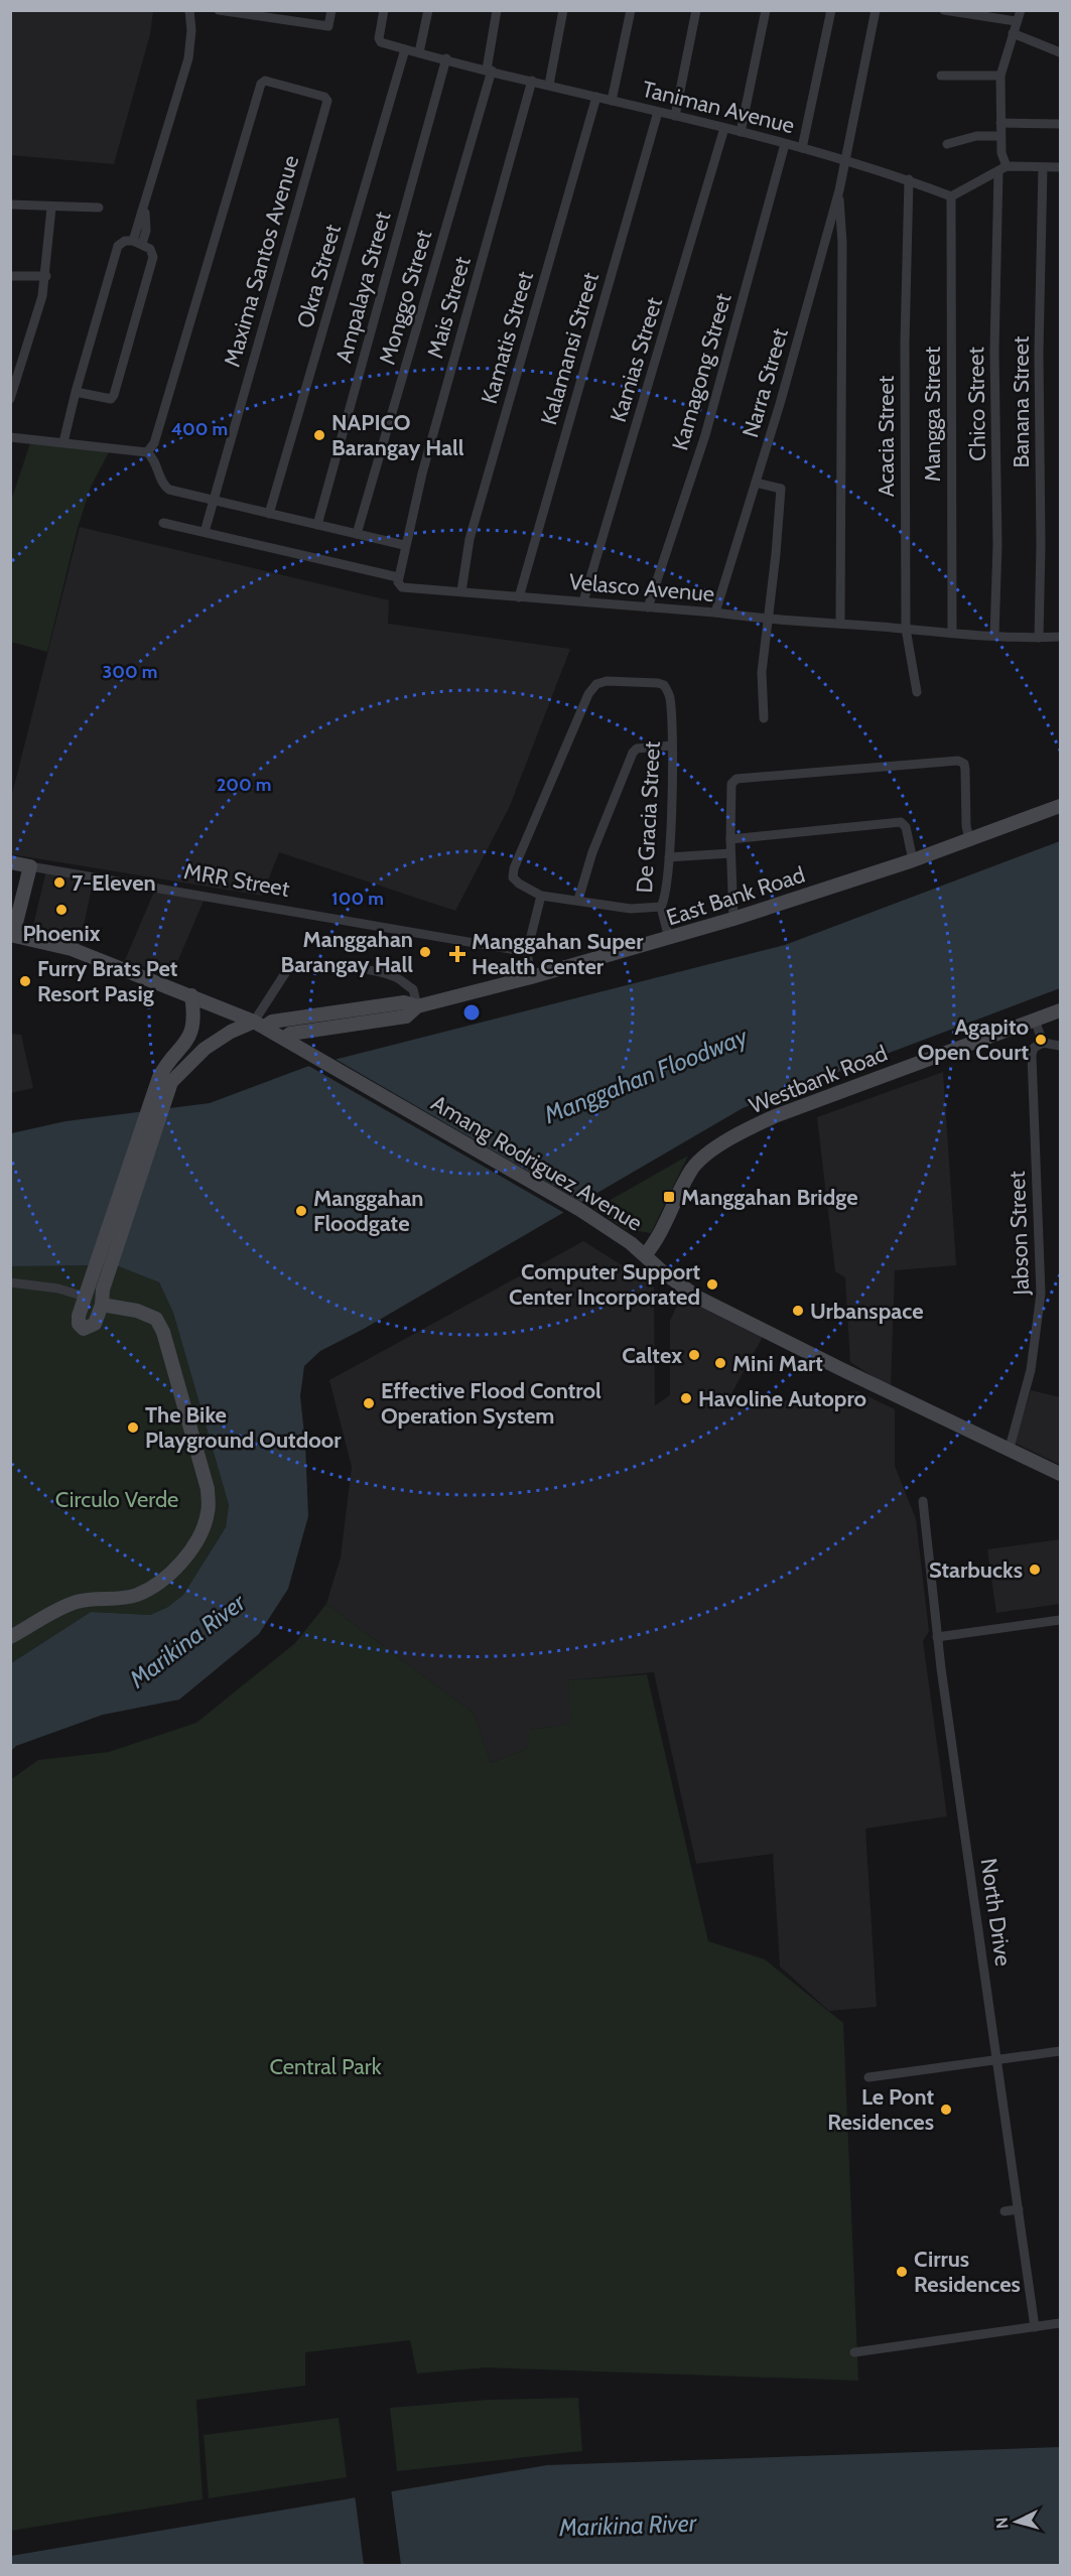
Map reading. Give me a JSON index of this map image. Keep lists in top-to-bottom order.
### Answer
{
  "streets": {
    "main road": [
      "MRR Street",
      "East Bank Road",
      "Westbank Road",
      "Amang Rodriguez Avenue"
    ],
    "street": [
      "Taniman Avenue",
      "Maxima Santos Avenue",
      "Okra Street",
      "Ampalaya Street",
      "Monggo Street",
      "Mais Street",
      "Kamatis Street",
      "Kalamansi Street",
      "Kamias Street",
      "Kamagong Street",
      "Narra Street",
      "Banana Street",
      "Chico Street",
      "Mangga Street",
      "Acacia Street",
      "Velasco Avenue",
      "De Gracia Street",
      "Jabson Street",
      "North Drive"
    ]
  },
  "crossings": [
    ["Taniman Avenue", "Okra Street"],
    ["Taniman Avenue", "Ampalaya Street"],
    ["Taniman Avenue", "Monggo Street"],
    ["Taniman Avenue", "Mais Street"],
    ["Taniman Avenue", "Kamatis Street"],
    ["Taniman Avenue", "Kalamansi Street"],
    ["Taniman Avenue", "Kamias Street"],
    ["Taniman Avenue", "Kamagong Street"],
    ["Taniman Avenue", "Narra Street"],
    ["Taniman Avenue", "Mangga Street"],
    ["Taniman Avenue", "Acacia Street"],
    ["Kamatis Street", "Velasco Avenue"],
    ["Kalamansi Street", "Velasco Avenue"],
    ["Kamias Street", "Velasco Avenue"],
    ["Kamagong Street", "Velasco Avenue"],
    ["Narra Street", "Velasco Avenue"],
    ["Banana Street", "Velasco Avenue"],
    ["Chico Street", "Velasco Avenue"],
    ["Mangga Street", "Velasco Avenue"],
    ["Acacia Street", "Velasco Avenue"],
    ["East Bank Road", "Amang Rodriguez Avenue"],
    ["Westbank Road", "Amang Rodriguez Avenue"],
    ["Amang Rodriguez Avenue", "Jabson Street"]
  ],
  "water": ["Manggahan Floodway", "Marikina River"],
  "parks": ["Circulo Verde", "Central Park"],
  "places": {
    "other": [
      "NAPICO Barangay Hall",
      "7-Eleven",
      "Phoenix",
      "Manggahan Barangay Hall",
      "Furry Brats Pet Resort Pasig",
      "Agapito Open Court",
      "Manggahan Floodgate",
      "Computer Support Center Incorporated",
      "Urbanspace",
      "Caltex",
      "Mini Mart",
      "Havoline Autopro",
      "Effective Flood Control Operation System",
      "The Bike Playground Outdoor",
      "Starbucks",
      "Le Pont Residences",
      "Cirrus Residences"
    ],
    "health": ["Manggahan Super Health Center"],
    "transit": ["Manggahan Bridge"]
  },
  "north": "left",
  "rings": [
    "400 m",
    "300 m",
    "200 m",
    "100 m"
  ]
}
